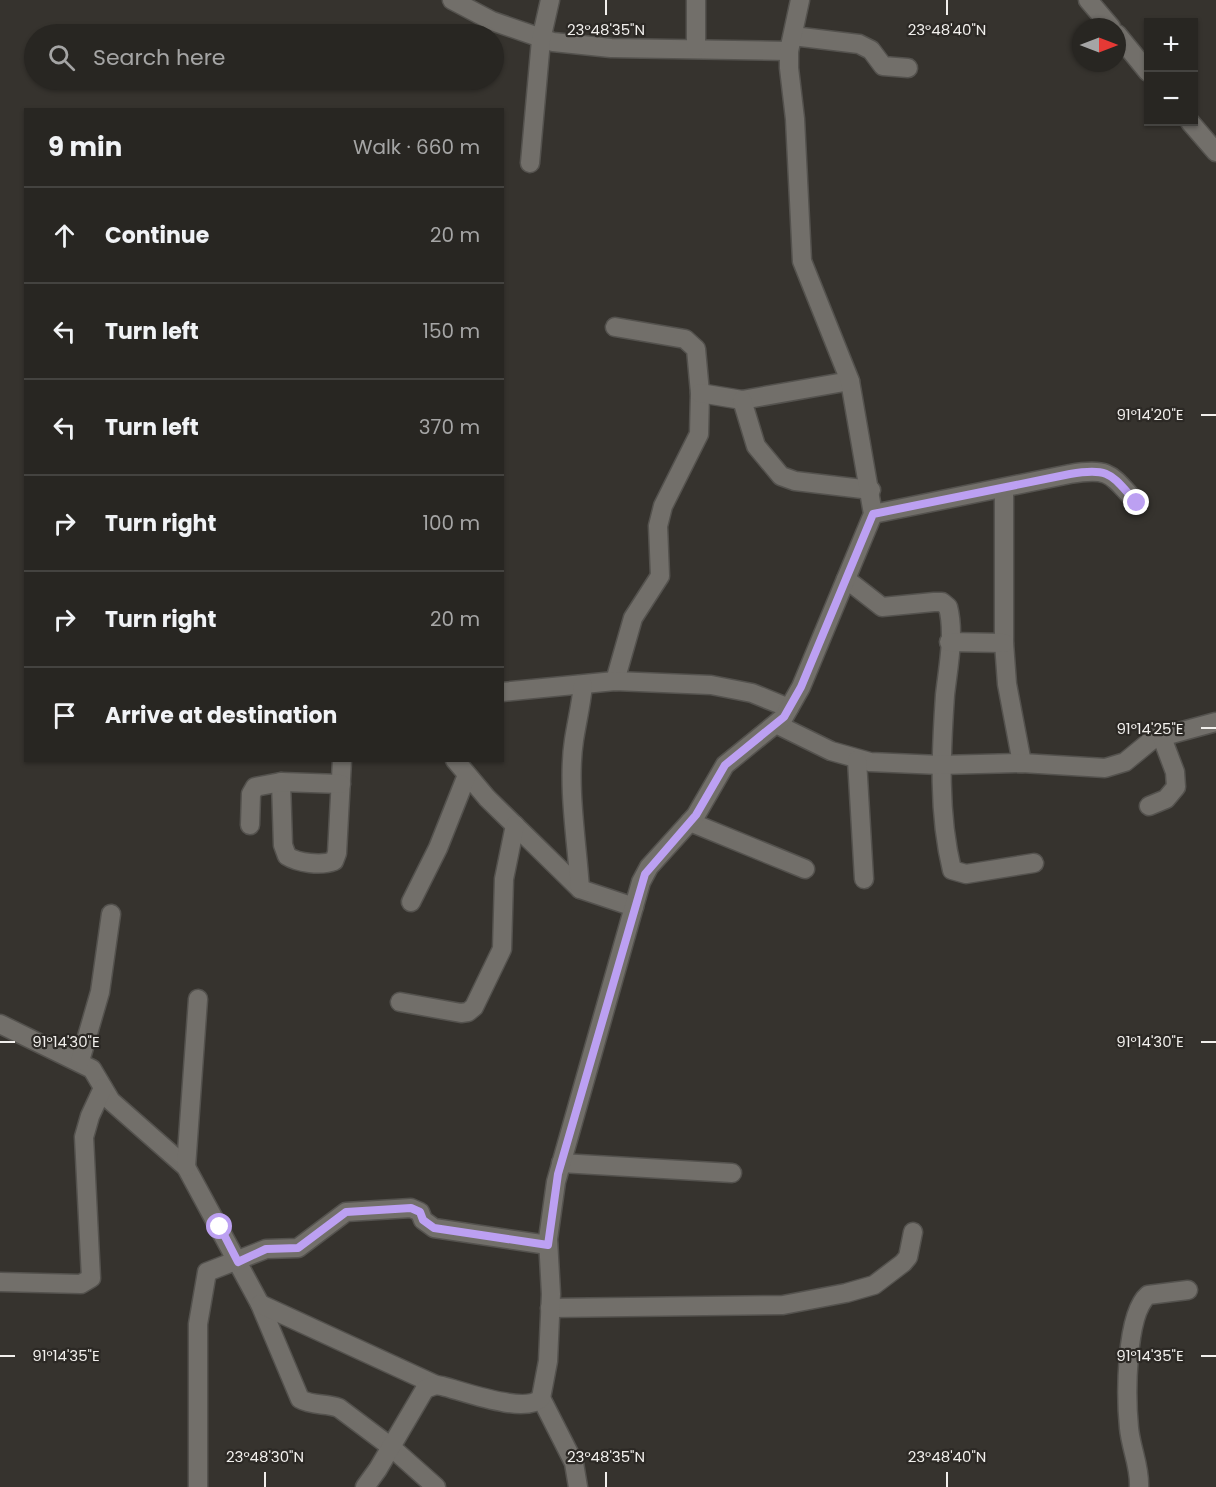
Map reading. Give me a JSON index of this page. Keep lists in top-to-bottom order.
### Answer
{
  "north": "right",
  "page": {
    "map_buttons": ["+", "−"],
    "search": "Search here",
    "heading": ["9 min", "Walk · 660 m"],
    "list": [
      ["Continue", "20 m"],
      ["Turn left", "150 m"],
      ["Turn left", "370 m"],
      ["Turn right", "100 m"],
      ["Turn right", "20 m"],
      "Arrive at destination"
    ]
  },
  "coordinates": [
    "23°48'35\"N",
    "23°48'40\"N",
    "91°14'20\"E",
    "91°14'25\"E",
    "91°14'30\"E",
    "91°14'35\"E",
    "23°48'30\"N"
  ]
}
